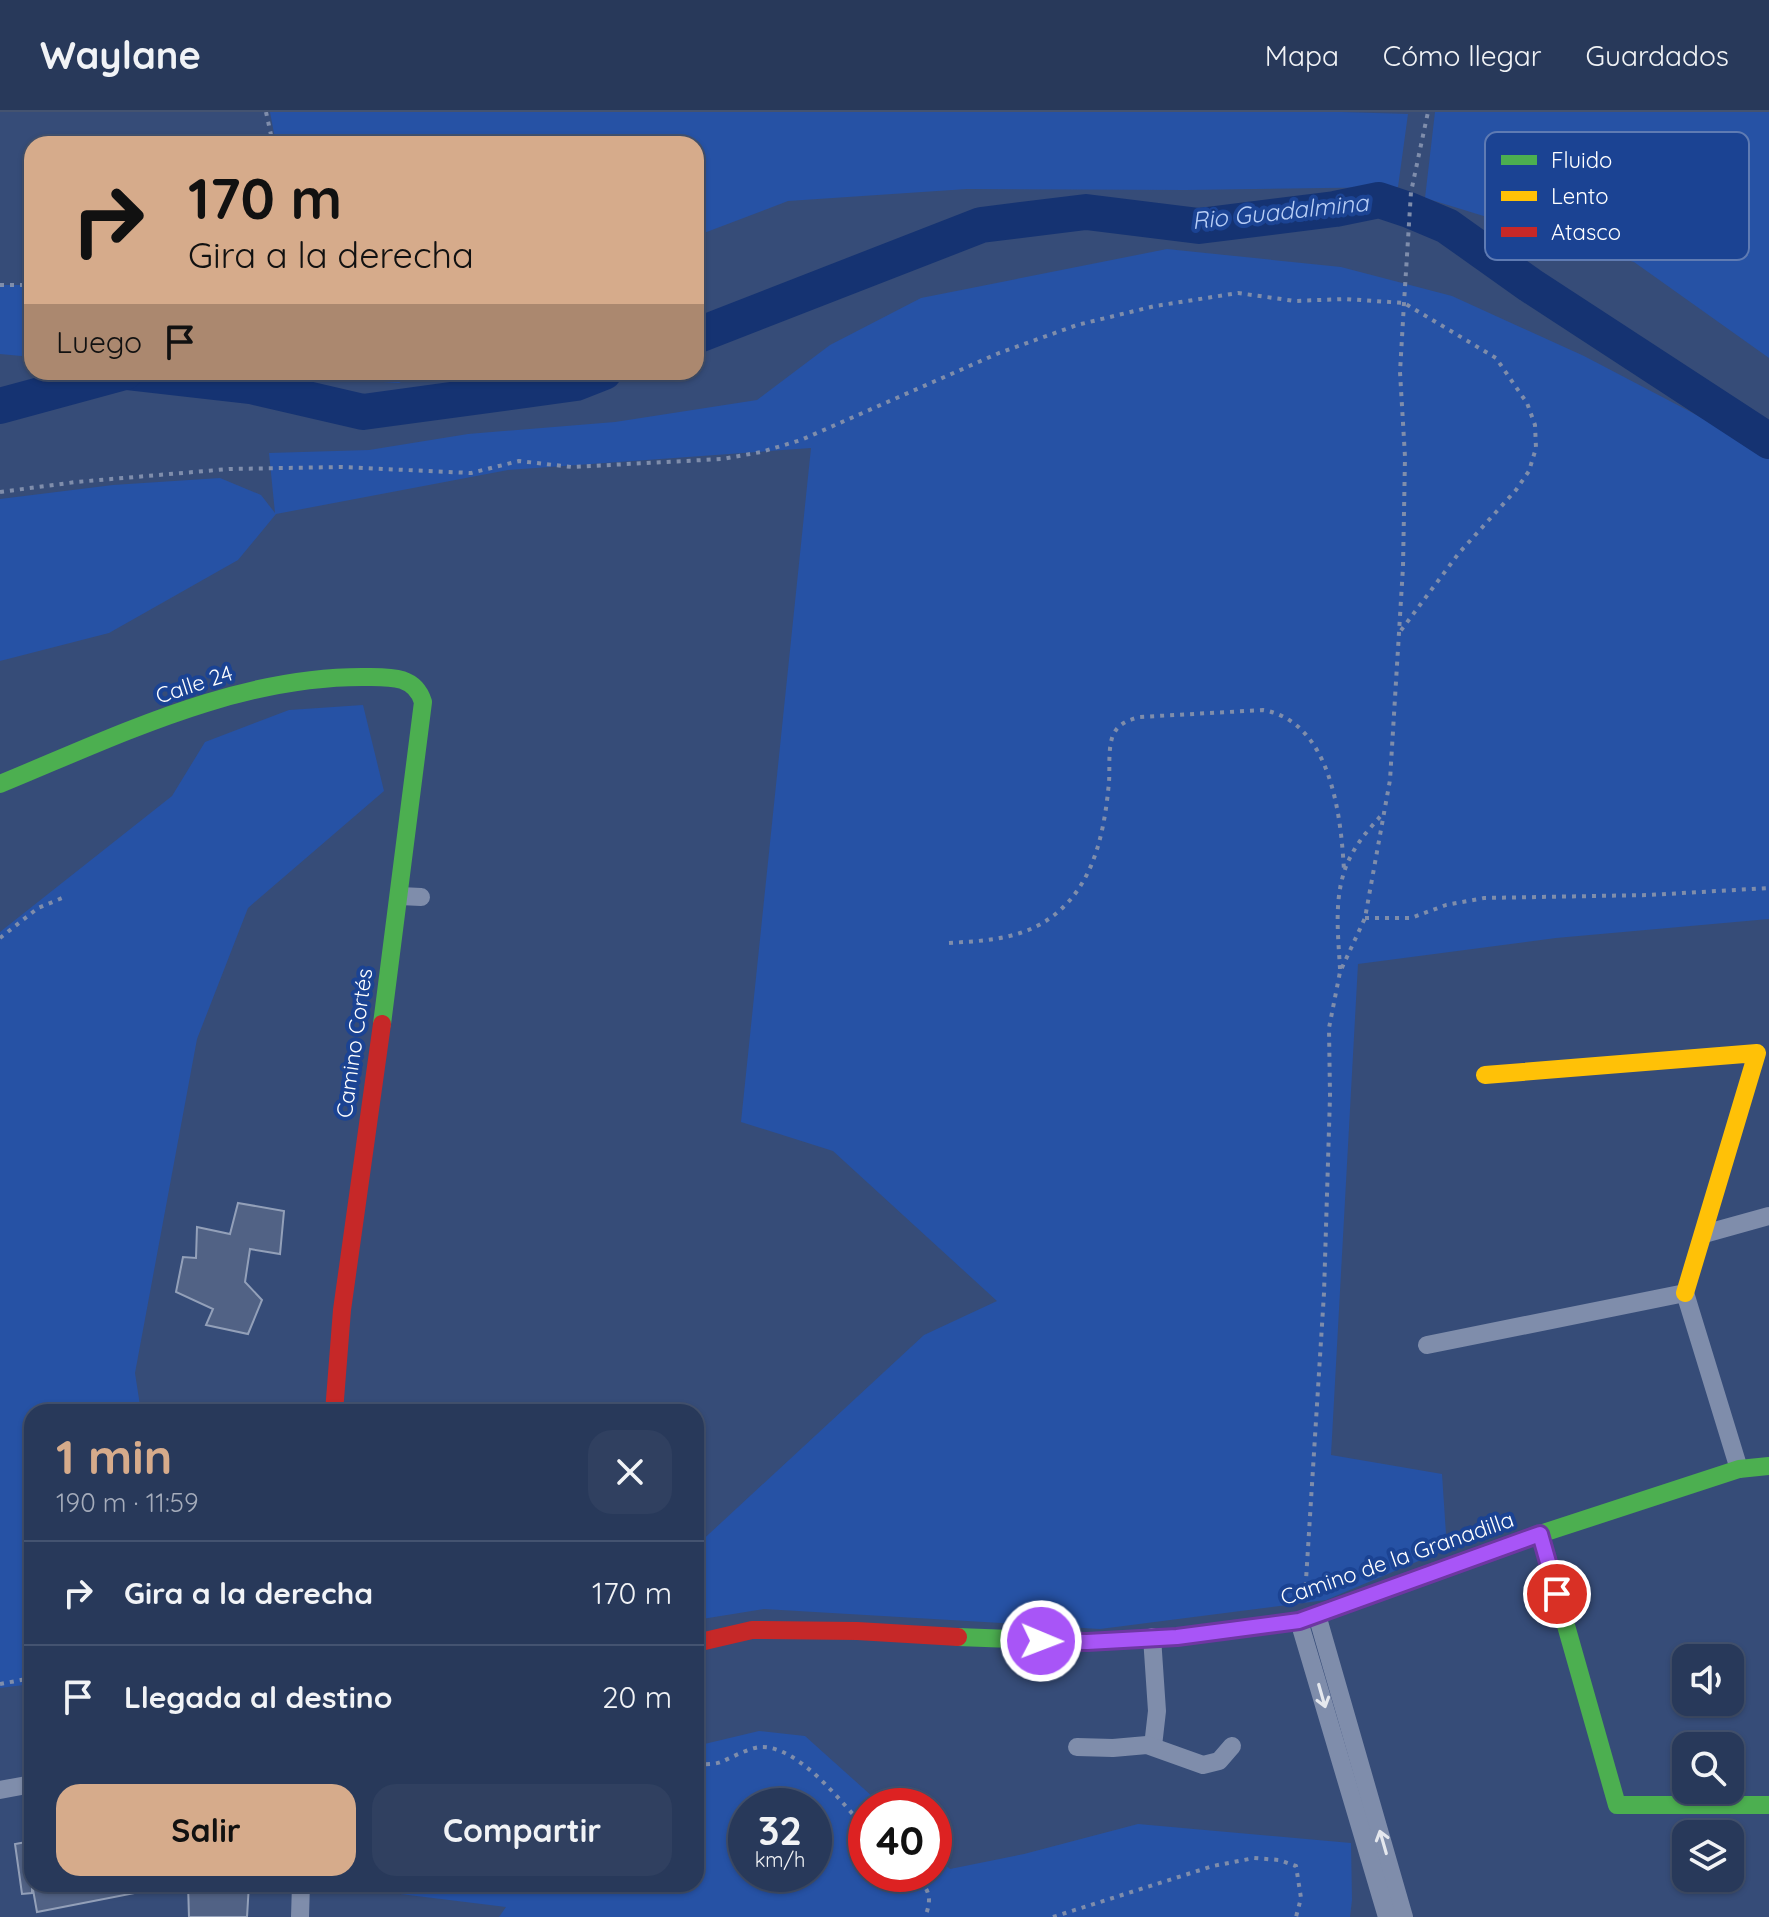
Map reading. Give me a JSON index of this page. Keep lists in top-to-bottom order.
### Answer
{
  "streets": {
    "street": ["Calle 24", "Camino Cortés", "Camino de la Granadilla"]
  },
  "crossings": [
    ["Calle 24", "Camino Cortés"]
  ],
  "water": ["Rio Guadalmina"],
  "legend": ["Fluido", "Lento", "Atasco"],
  "page": {
    "header": "Waylane",
    "nav": ["Mapa", "Cómo llegar", "Guardados"],
    "turn": ["170 m", "Gira a la derecha"],
    "then": "Luego",
    "heading": ["1 min", "190 m · 11:59"],
    "list": [
      {
        "name": "Gira a la derecha",
        "value": "170 m"
      },
      {
        "name": "Llegada al destino",
        "value": "20 m"
      }
    ],
    "buttons": ["Salir", "Compartir"],
    "speed": "32 km/h",
    "limit": "40"
  }
}
